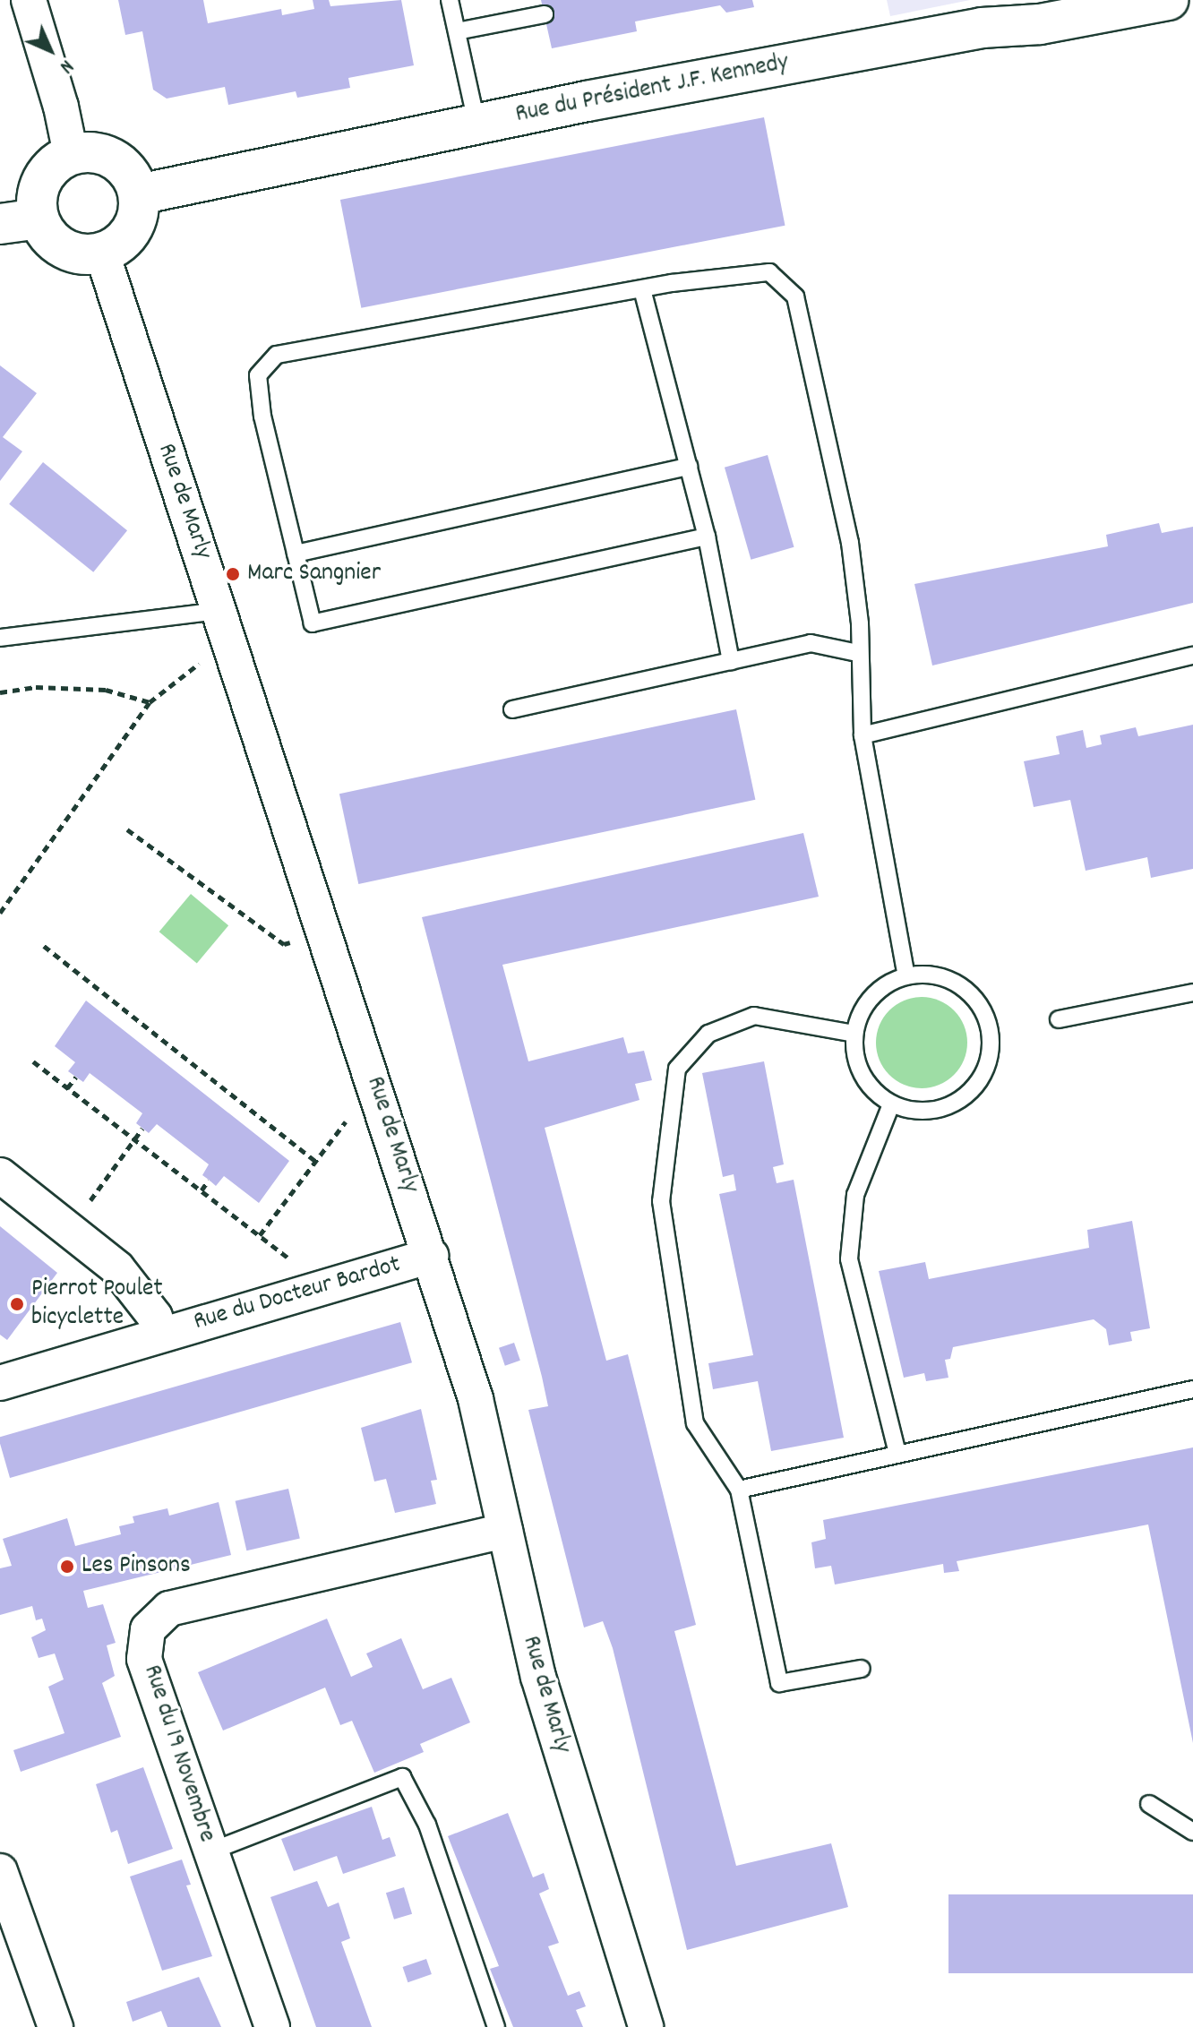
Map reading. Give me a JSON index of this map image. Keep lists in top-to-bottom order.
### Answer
{
  "streets": {
    "street": [
      "Rue du Président J.F. Kennedy",
      "Rue de Marly",
      "Rue du Docteur Bardot",
      "Rue du 19 Novembre"
    ]
  },
  "crossings": [
    ["Rue du Président J.F. Kennedy", "Rue de Marly"],
    ["Rue de Marly", "Rue du Docteur Bardot"],
    ["Rue de Marly", "Rue du 19 Novembre"]
  ],
  "places": ["Marc Sangnier", "Pierrot Poulet bicyclette", "Les Pinsons"],
  "north": "bottom right"
}
